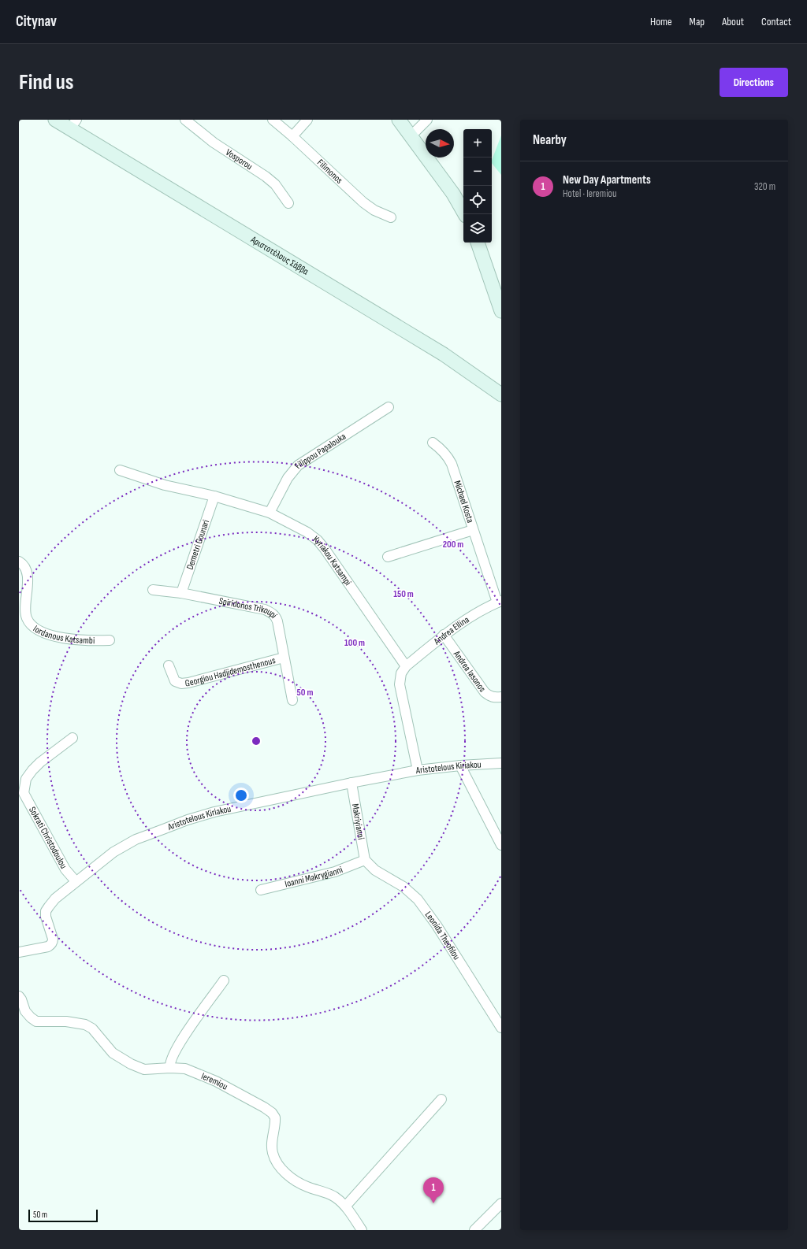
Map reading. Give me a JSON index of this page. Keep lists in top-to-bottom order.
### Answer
{
  "streets": {
    "street": [
      "Vosporou",
      "Filimonos",
      "Αριστοτέλους Σάββα",
      "Filippou Papalouka",
      "Michael Kosta",
      "Demetri Gounari",
      "Kyriakou Katsampi",
      "Spiridonos Trikoupi",
      "Andrea Ellina",
      "Iordanous Katsambi",
      "Georgiou Hadjidemosthenous",
      "Andrea Iasonos",
      "Aristotelous Kiriakou",
      "Makriyianni",
      "Sokrati Christodoulou",
      "Ioanni Makrygianni",
      "Leonida Theofilou",
      "Ieremiou"
    ]
  },
  "crossings": [
    ["Filippou Papalouka", "Kyriakou Katsampi"],
    ["Michael Kosta", "Andrea Ellina"],
    ["Demetri Gounari", "Kyriakou Katsampi"],
    ["Demetri Gounari", "Spiridonos Trikoupi"],
    ["Kyriakou Katsampi", "Andrea Ellina"],
    ["Spiridonos Trikoupi", "Georgiou Hadjidemosthenous"],
    ["Andrea Ellina", "Andrea Iasonos"],
    ["Aristotelous Kiriakou", "Makriyianni"],
    ["Aristotelous Kiriakou", "Sokrati Christodoulou"],
    ["Makriyianni", "Ioanni Makrygianni"],
    ["Makriyianni", "Leonida Theofilou"],
    ["Ioanni Makrygianni", "Leonida Theofilou"]
  ],
  "scale_bar": "50 m",
  "north": "right",
  "page": {
    "header": "Citynav",
    "nav": [
      "Home",
      "Map",
      "About",
      "Contact"
    ],
    "buttons": "Directions",
    "title": "Find us",
    "heading": "Nearby",
    "map_buttons": ["+", "−"],
    "list": [
      {
        "mark": "1",
        "name": "New Day Apartments",
        "note": "Hotel · Ieremiou",
        "value": "320 m"
      }
    ],
    "pins": "1",
    "scale": "50 m"
  },
  "rings": [
    "200 m",
    "150 m",
    "100 m",
    "50 m"
  ]
}
